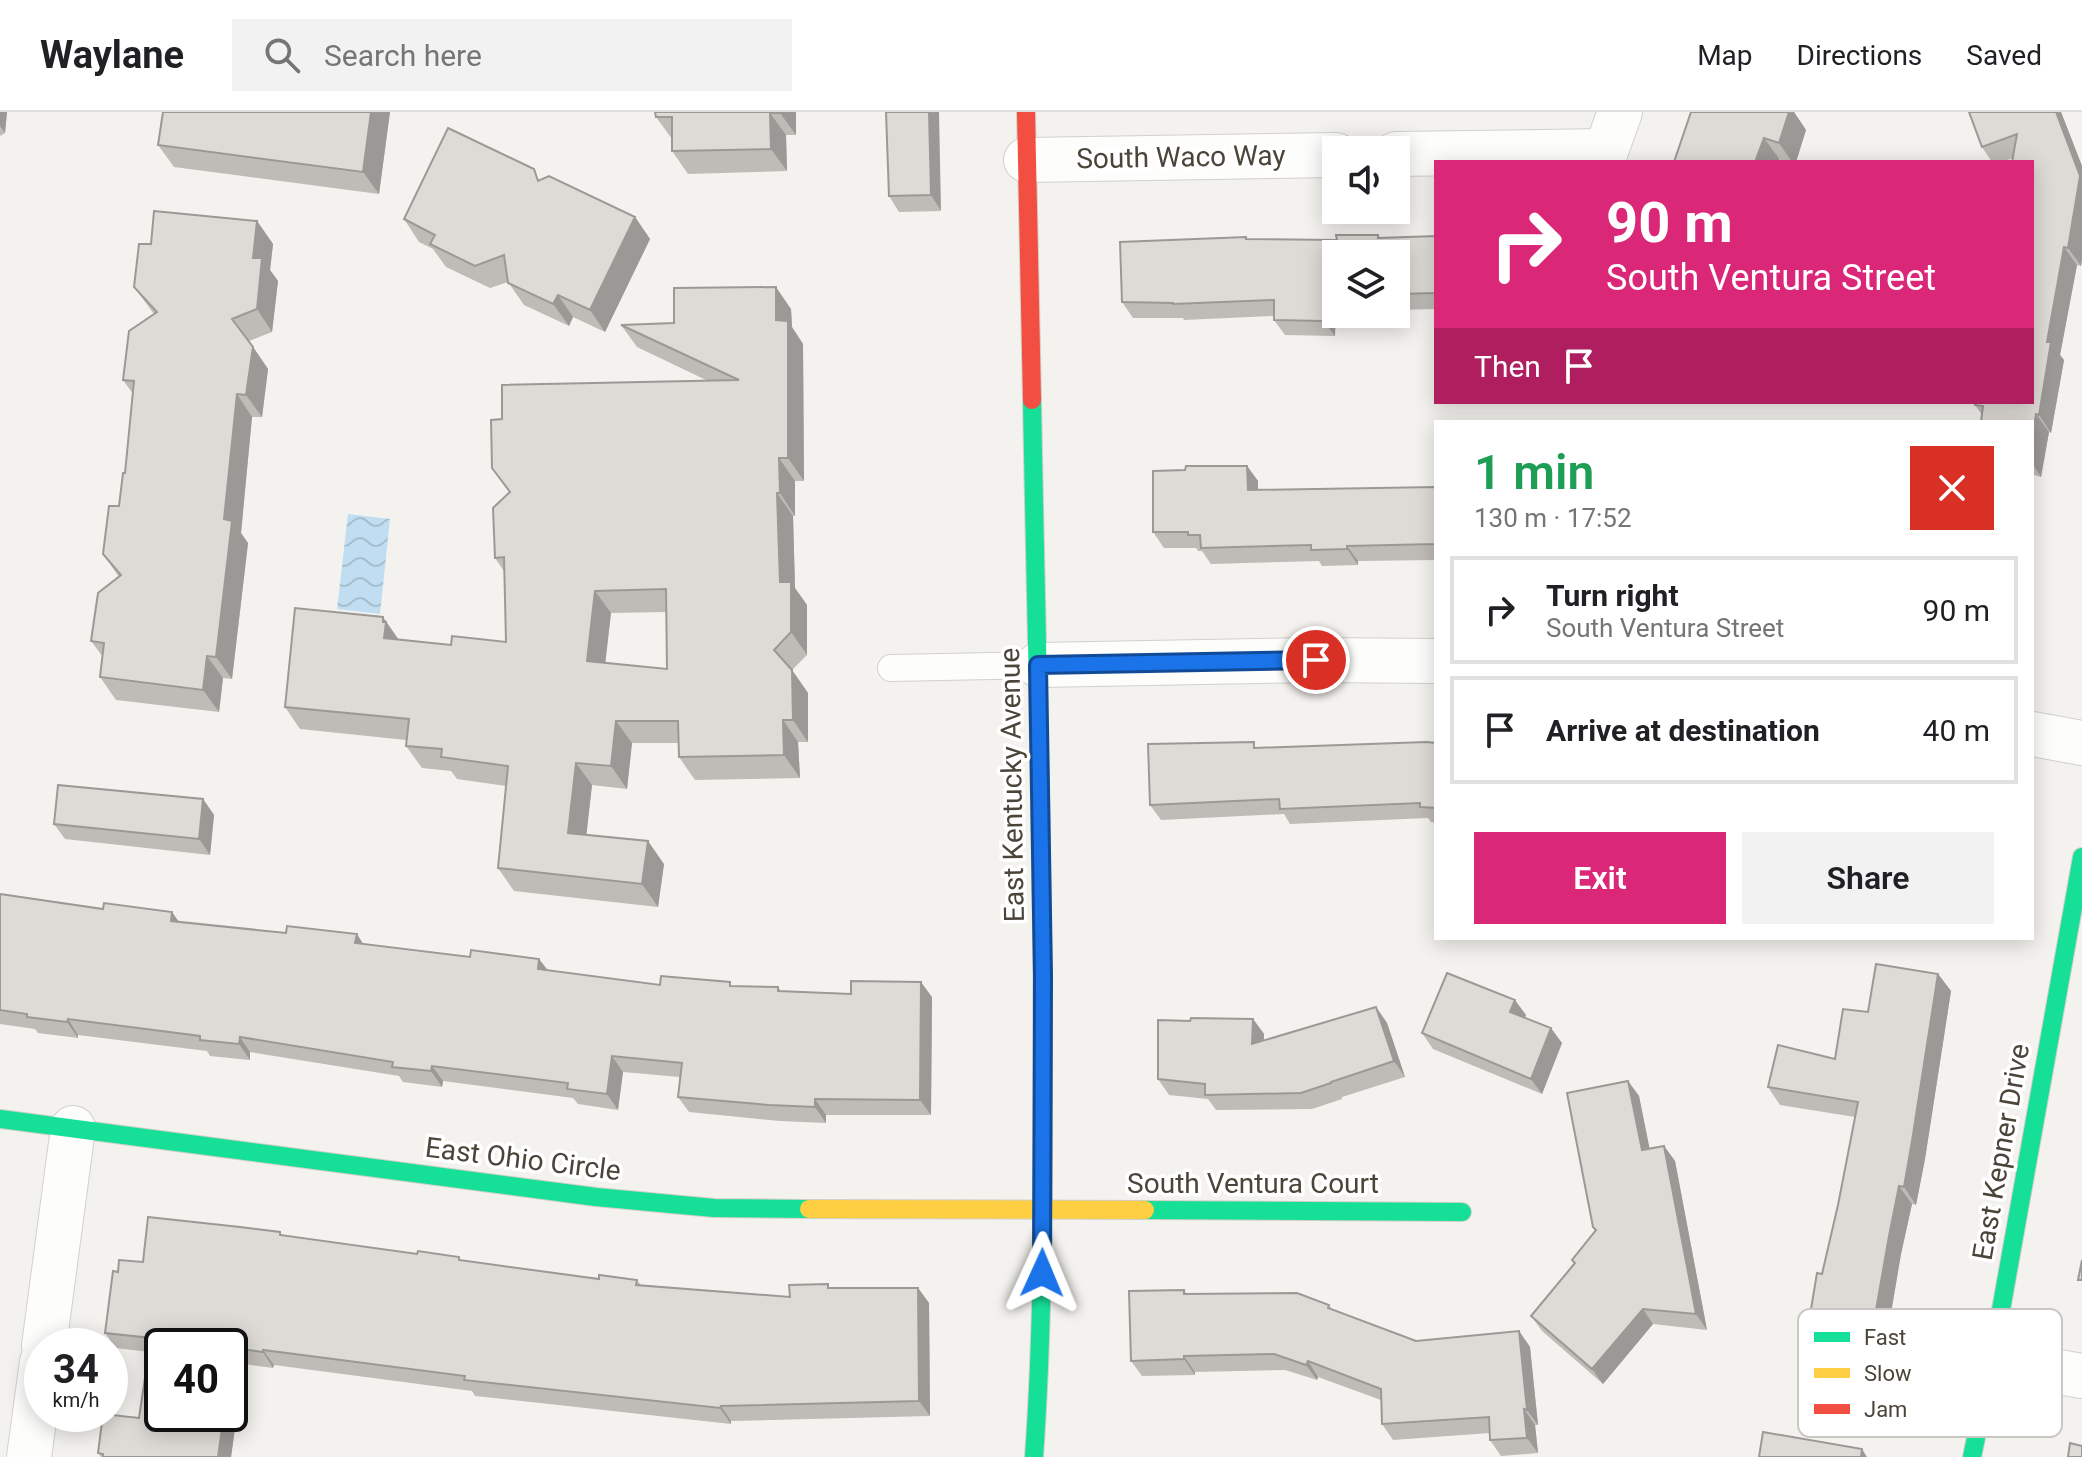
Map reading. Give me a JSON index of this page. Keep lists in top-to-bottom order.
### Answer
{
  "streets": {
    "street": [
      "South Waco Way",
      "East Kentucky Avenue",
      "East Kepner Drive",
      "East Ohio Circle",
      "South Ventura Court"
    ]
  },
  "crossings": [
    ["South Waco Way", "East Kentucky Avenue"],
    ["East Kentucky Avenue", "East Ohio Circle"],
    ["East Kentucky Avenue", "South Ventura Court"],
    ["East Ohio Circle", "South Ventura Court"]
  ],
  "legend": ["Fast", "Slow", "Jam"],
  "page": {
    "header": "Waylane",
    "search": "Search here",
    "nav": ["Map", "Directions", "Saved"],
    "turn": ["90 m", "South Ventura Street"],
    "then": "Then",
    "heading": ["1 min", "130 m · 17:52"],
    "list": [
      {
        "name": "Turn right",
        "note": "South Ventura Street",
        "value": "90 m"
      },
      {
        "name": "Arrive at destination",
        "value": "40 m"
      }
    ],
    "buttons": ["Exit", "Share"],
    "speed": "34 km/h",
    "limit": "40"
  }
}
